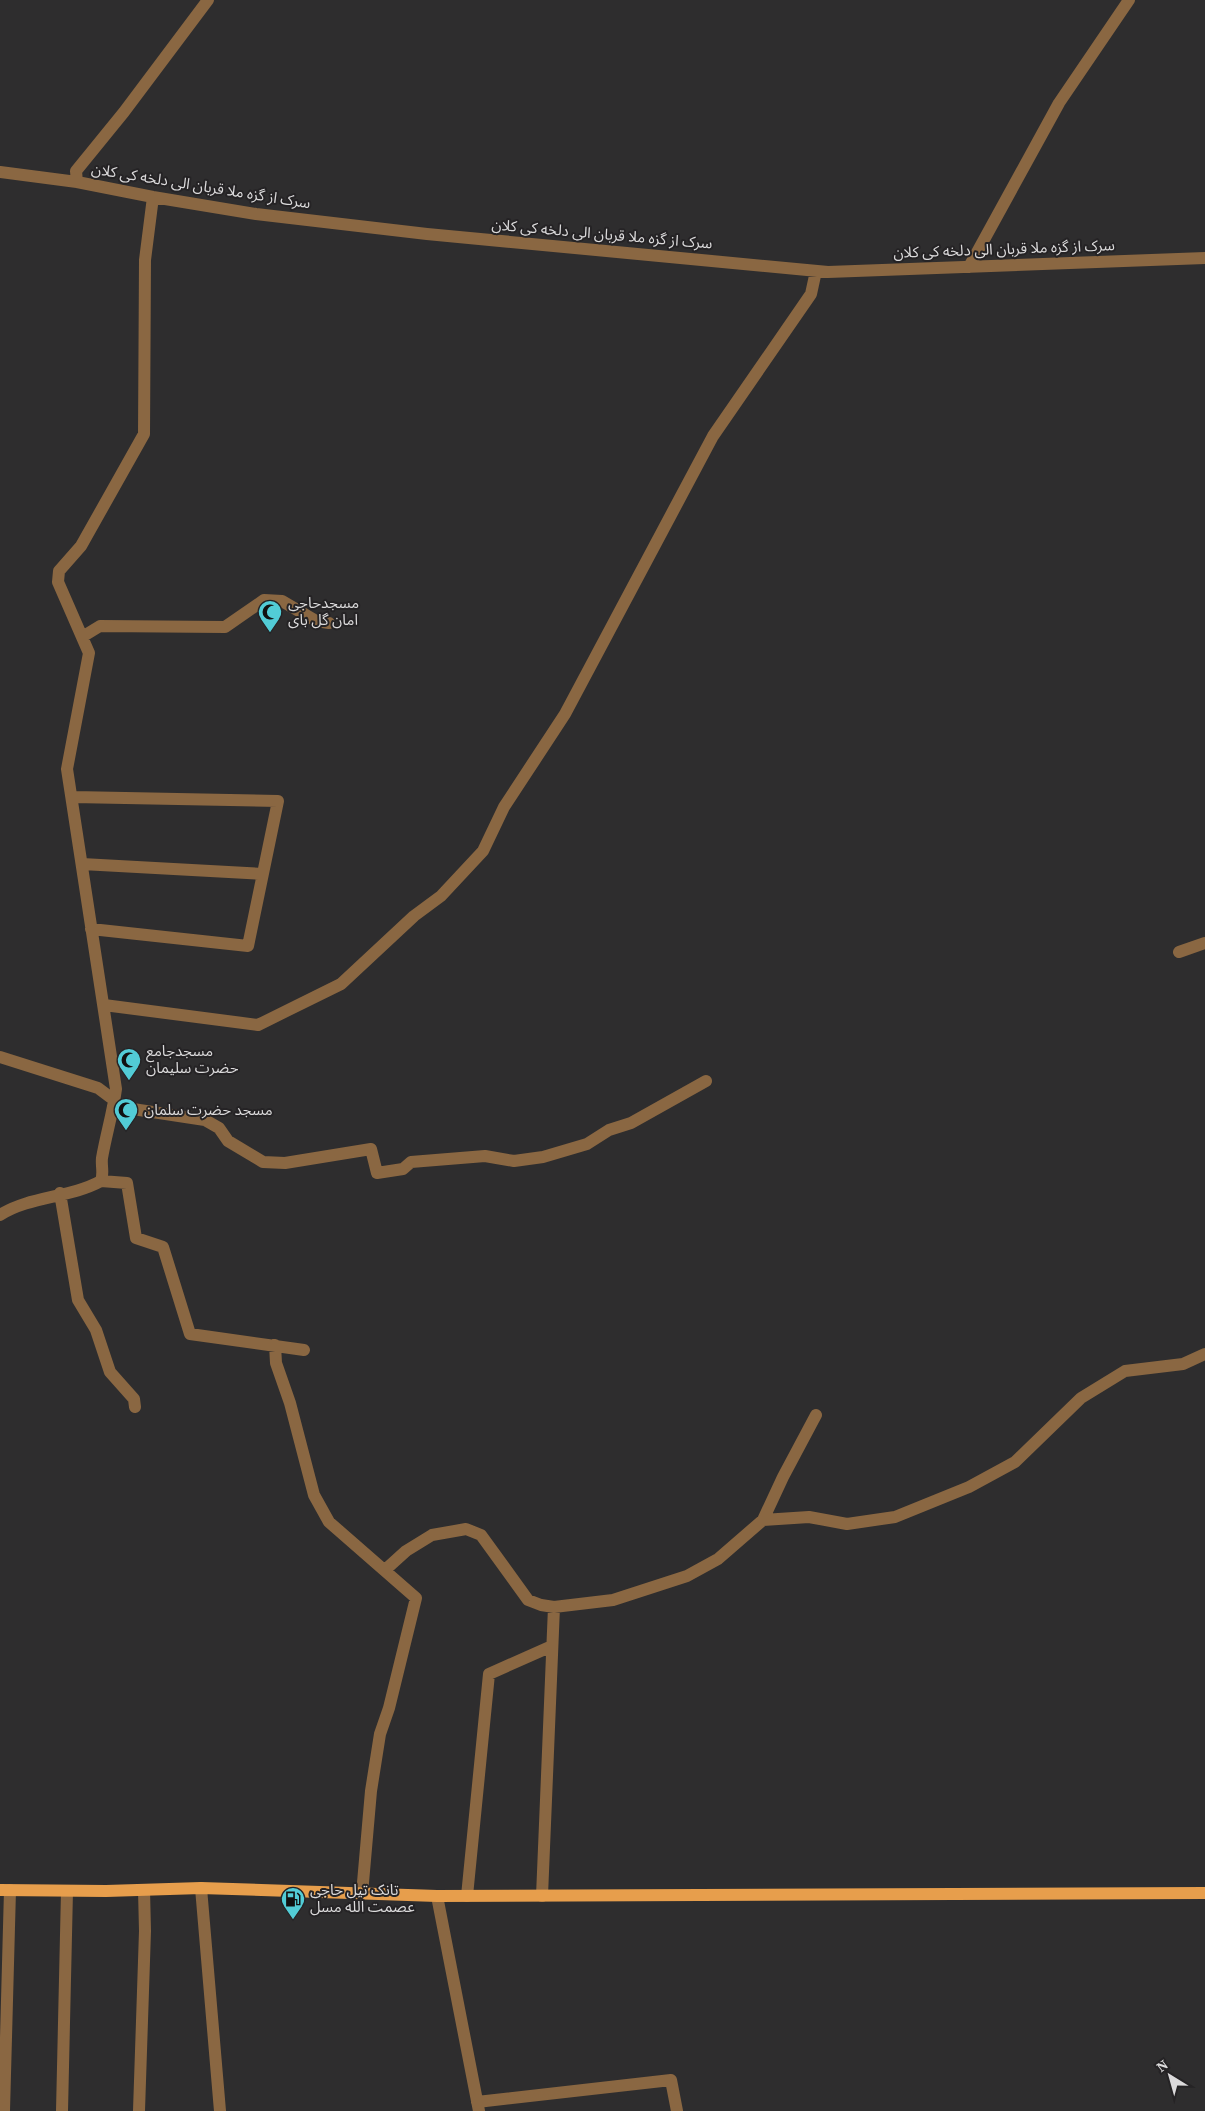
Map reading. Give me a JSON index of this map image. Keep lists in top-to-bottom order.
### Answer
{
  "streets": {
    "street": ["سرک از گزه ملا قربان الی دلخه کی کلان"]
  },
  "places": {
    "mosque": ["مسجدحاجی امان گل بای", "مسجدجامع حضرت سلیمان", "مسجد حضرت سلمان"],
    "fuel station": ["تانک تیل حاجی عصمت الله مسل"]
  },
  "north": "top left"
}
